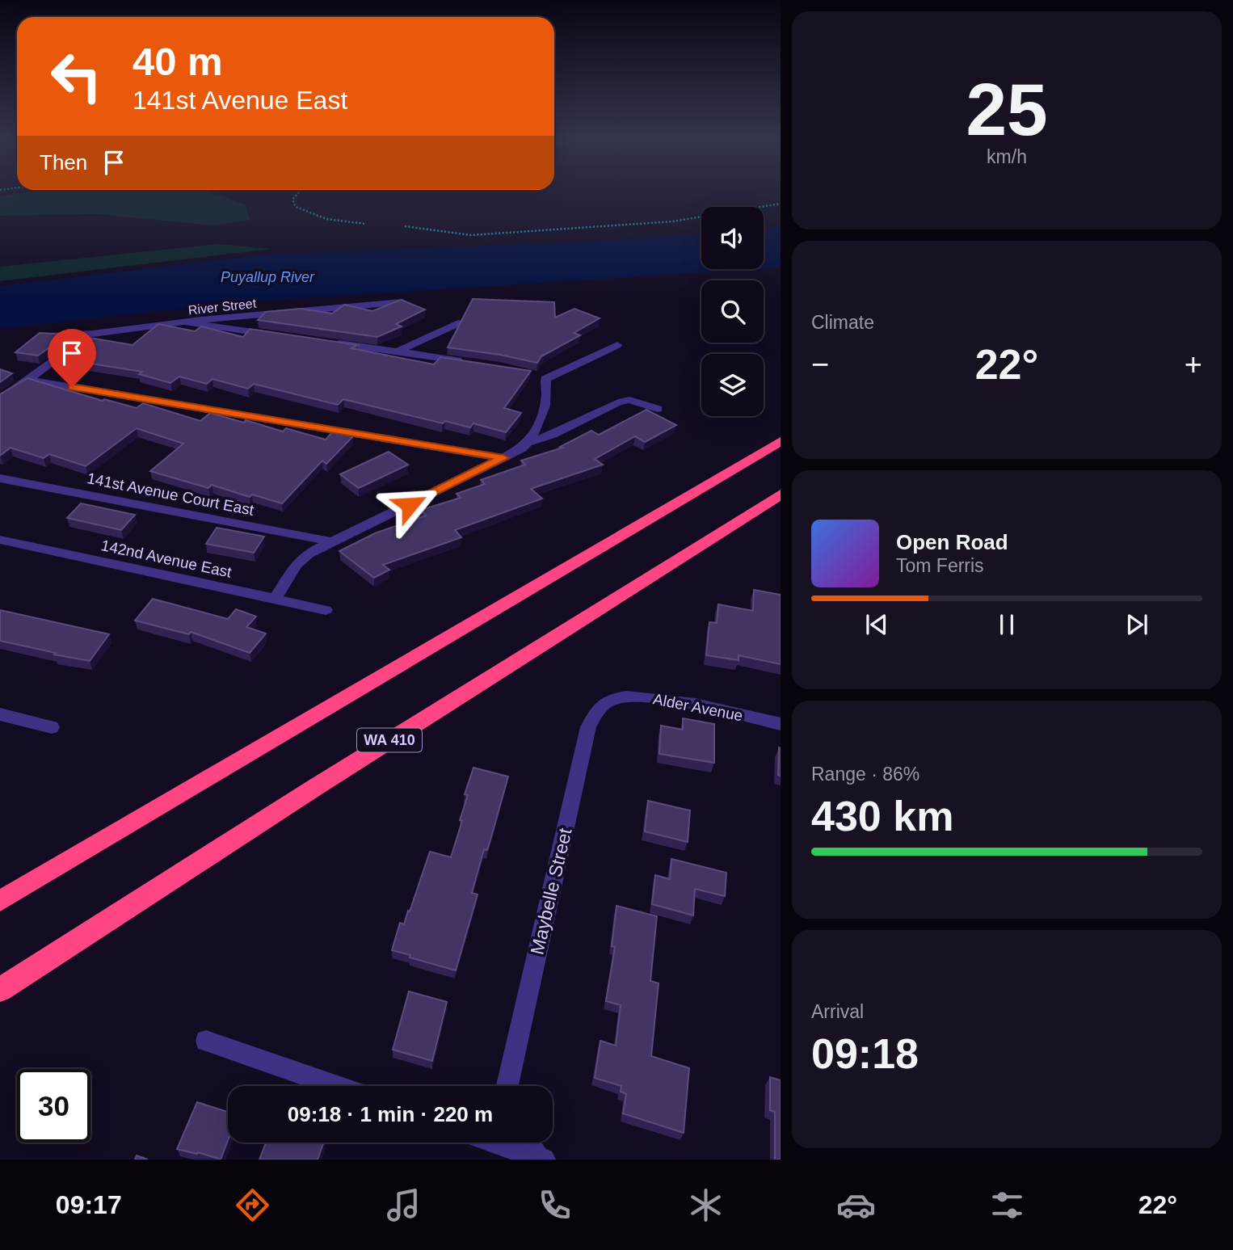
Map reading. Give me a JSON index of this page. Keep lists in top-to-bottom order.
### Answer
{
  "streets": {
    "highway": ["WA 410"],
    "street": [
      "River Street",
      "141st Avenue Court East",
      "142nd Avenue East",
      "Alder Avenue",
      "Maybelle Street"
    ]
  },
  "crossings": [
    ["Alder Avenue", "Maybelle Street"]
  ],
  "water": ["Puyallup River"],
  "page": {
    "tile": [
      ["25", "km/h"],
      "Climate",
      ["Range · 86%", "430 km"],
      ["Arrival", "09:18"]
    ],
    "turn": ["40 m", "141st Avenue East"],
    "then": "Then",
    "heat": ["−", "22°", "+"],
    "song": ["Open Road", "Tom Ferris"],
    "limit": "30",
    "trip": "09:18 · 1 min · 220 m",
    "tabs": ["09:17", "22°"]
  }
}
